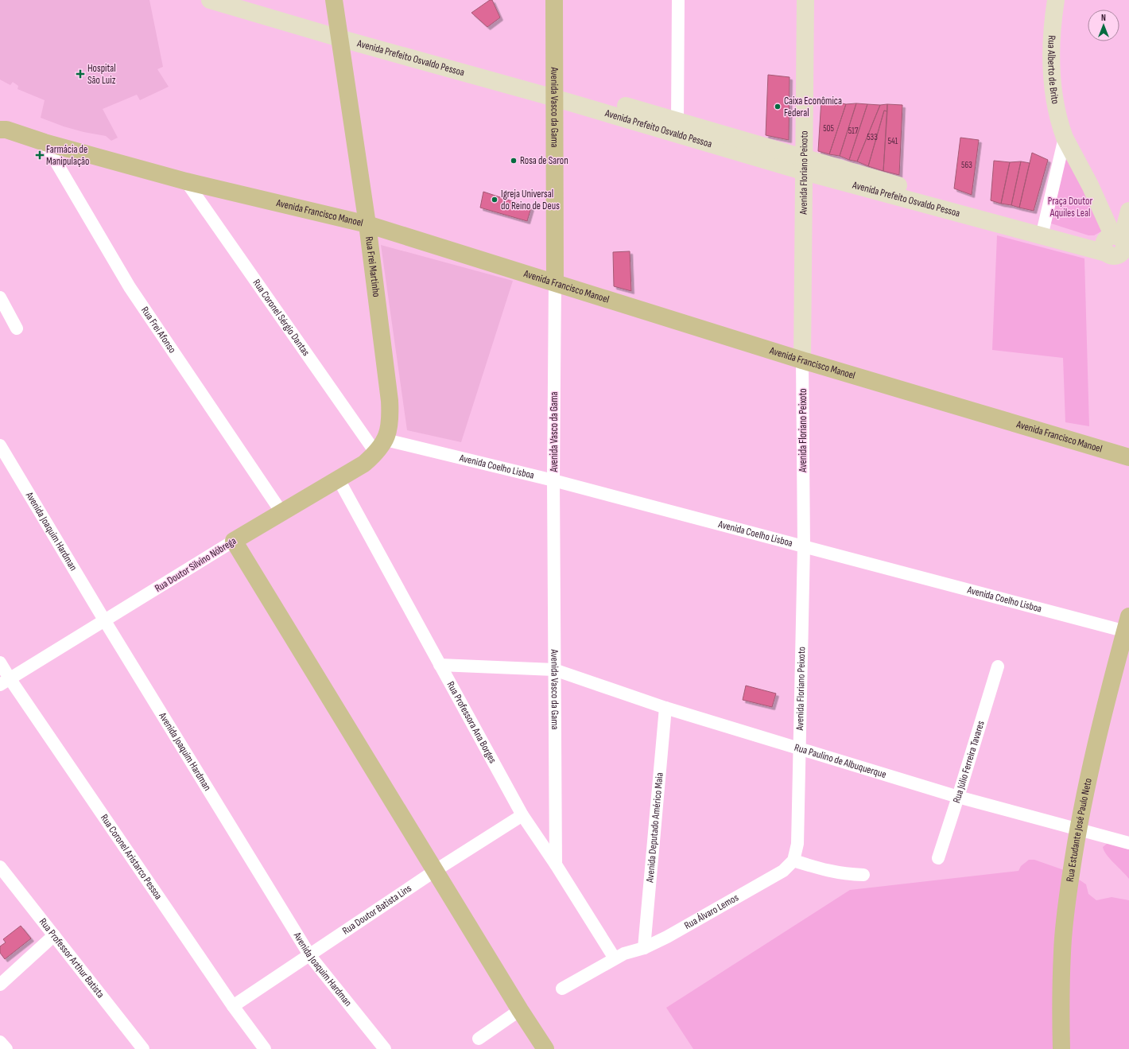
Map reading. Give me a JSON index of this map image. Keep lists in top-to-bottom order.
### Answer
{
  "streets": {
    "main road": [
      "Avenida Vasco da Gama",
      "Avenida Francisco Manoel",
      "Rua Frei Martinho",
      "Rua Doutor Silvino Nóbrega",
      "Rua Estudante José Paulo Neto"
    ],
    "street": [
      "Avenida Prefeito Osvaldo Pessoa",
      "Rua Alberto de Brito",
      "Avenida Floriano Peixoto",
      "Rua Coronel Sérgio Dantas",
      "Rua Frei Afonso",
      "Avenida Coelho Lisboa",
      "Avenida Joaquim Hardman",
      "Rua Professora Ana Borges",
      "Rua Paulino de Albuquerque",
      "Rua Júlio Ferreira Tavares",
      "Avenida Deputado Américo Maia",
      "Rua Coronel Aristarco Pessoa",
      "Rua Doutor Batista Lins",
      "Rua Álvaro Lemos",
      "Rua Professor Arthur Batista"
    ]
  },
  "crossings": [
    ["Avenida Prefeito Osvaldo Pessoa", "Rua Alberto de Brito"],
    ["Avenida Prefeito Osvaldo Pessoa", "Avenida Vasco da Gama"],
    ["Avenida Prefeito Osvaldo Pessoa", "Avenida Floriano Peixoto"],
    ["Avenida Prefeito Osvaldo Pessoa", "Rua Frei Martinho"],
    ["Avenida Vasco da Gama", "Avenida Francisco Manoel"],
    ["Avenida Vasco da Gama", "Avenida Coelho Lisboa"],
    ["Avenida Vasco da Gama", "Rua Professora Ana Borges"],
    ["Avenida Vasco da Gama", "Rua Paulino de Albuquerque"],
    ["Avenida Floriano Peixoto", "Avenida Francisco Manoel"],
    ["Avenida Floriano Peixoto", "Avenida Coelho Lisboa"],
    ["Avenida Floriano Peixoto", "Rua Paulino de Albuquerque"],
    ["Avenida Floriano Peixoto", "Rua Álvaro Lemos"],
    ["Avenida Francisco Manoel", "Rua Frei Martinho"],
    ["Avenida Francisco Manoel", "Rua Coronel Sérgio Dantas"],
    ["Avenida Francisco Manoel", "Rua Frei Afonso"],
    ["Rua Frei Martinho", "Rua Coronel Sérgio Dantas"],
    ["Rua Frei Martinho", "Avenida Coelho Lisboa"],
    ["Rua Frei Martinho", "Rua Doutor Silvino Nóbrega"],
    ["Rua Coronel Sérgio Dantas", "Avenida Coelho Lisboa"],
    ["Rua Coronel Sérgio Dantas", "Rua Doutor Silvino Nóbrega"],
    ["Rua Frei Afonso", "Rua Doutor Silvino Nóbrega"],
    ["Avenida Coelho Lisboa", "Rua Doutor Silvino Nóbrega"],
    ["Avenida Coelho Lisboa", "Rua Estudante José Paulo Neto"],
    ["Avenida Joaquim Hardman", "Rua Doutor Silvino Nóbrega"],
    ["Avenida Joaquim Hardman", "Rua Doutor Batista Lins"],
    ["Rua Doutor Silvino Nóbrega", "Rua Professora Ana Borges"],
    ["Rua Doutor Silvino Nóbrega", "Rua Coronel Aristarco Pessoa"],
    ["Rua Professora Ana Borges", "Rua Paulino de Albuquerque"],
    ["Rua Professora Ana Borges", "Rua Doutor Batista Lins"],
    ["Rua Professora Ana Borges", "Rua Álvaro Lemos"],
    ["Rua Paulino de Albuquerque", "Rua Júlio Ferreira Tavares"],
    ["Rua Paulino de Albuquerque", "Avenida Deputado Américo Maia"],
    ["Rua Paulino de Albuquerque", "Rua Estudante José Paulo Neto"],
    ["Avenida Deputado Américo Maia", "Rua Álvaro Lemos"],
    ["Rua Coronel Aristarco Pessoa", "Rua Doutor Batista Lins"]
  ],
  "parks": ["Praça Doutor Aquiles Leal"],
  "places": {
    "health": ["Hospital São Luiz", "Farmácia de Manipulação"],
    "other": ["Caixa Econômica Federal", "Rosa de Saron", "Igreja Universal do Reino de Deus"]
  },
  "house_numbers": [
    "505",
    "517",
    "533",
    "541",
    "563"
  ],
  "north": "top"
}
